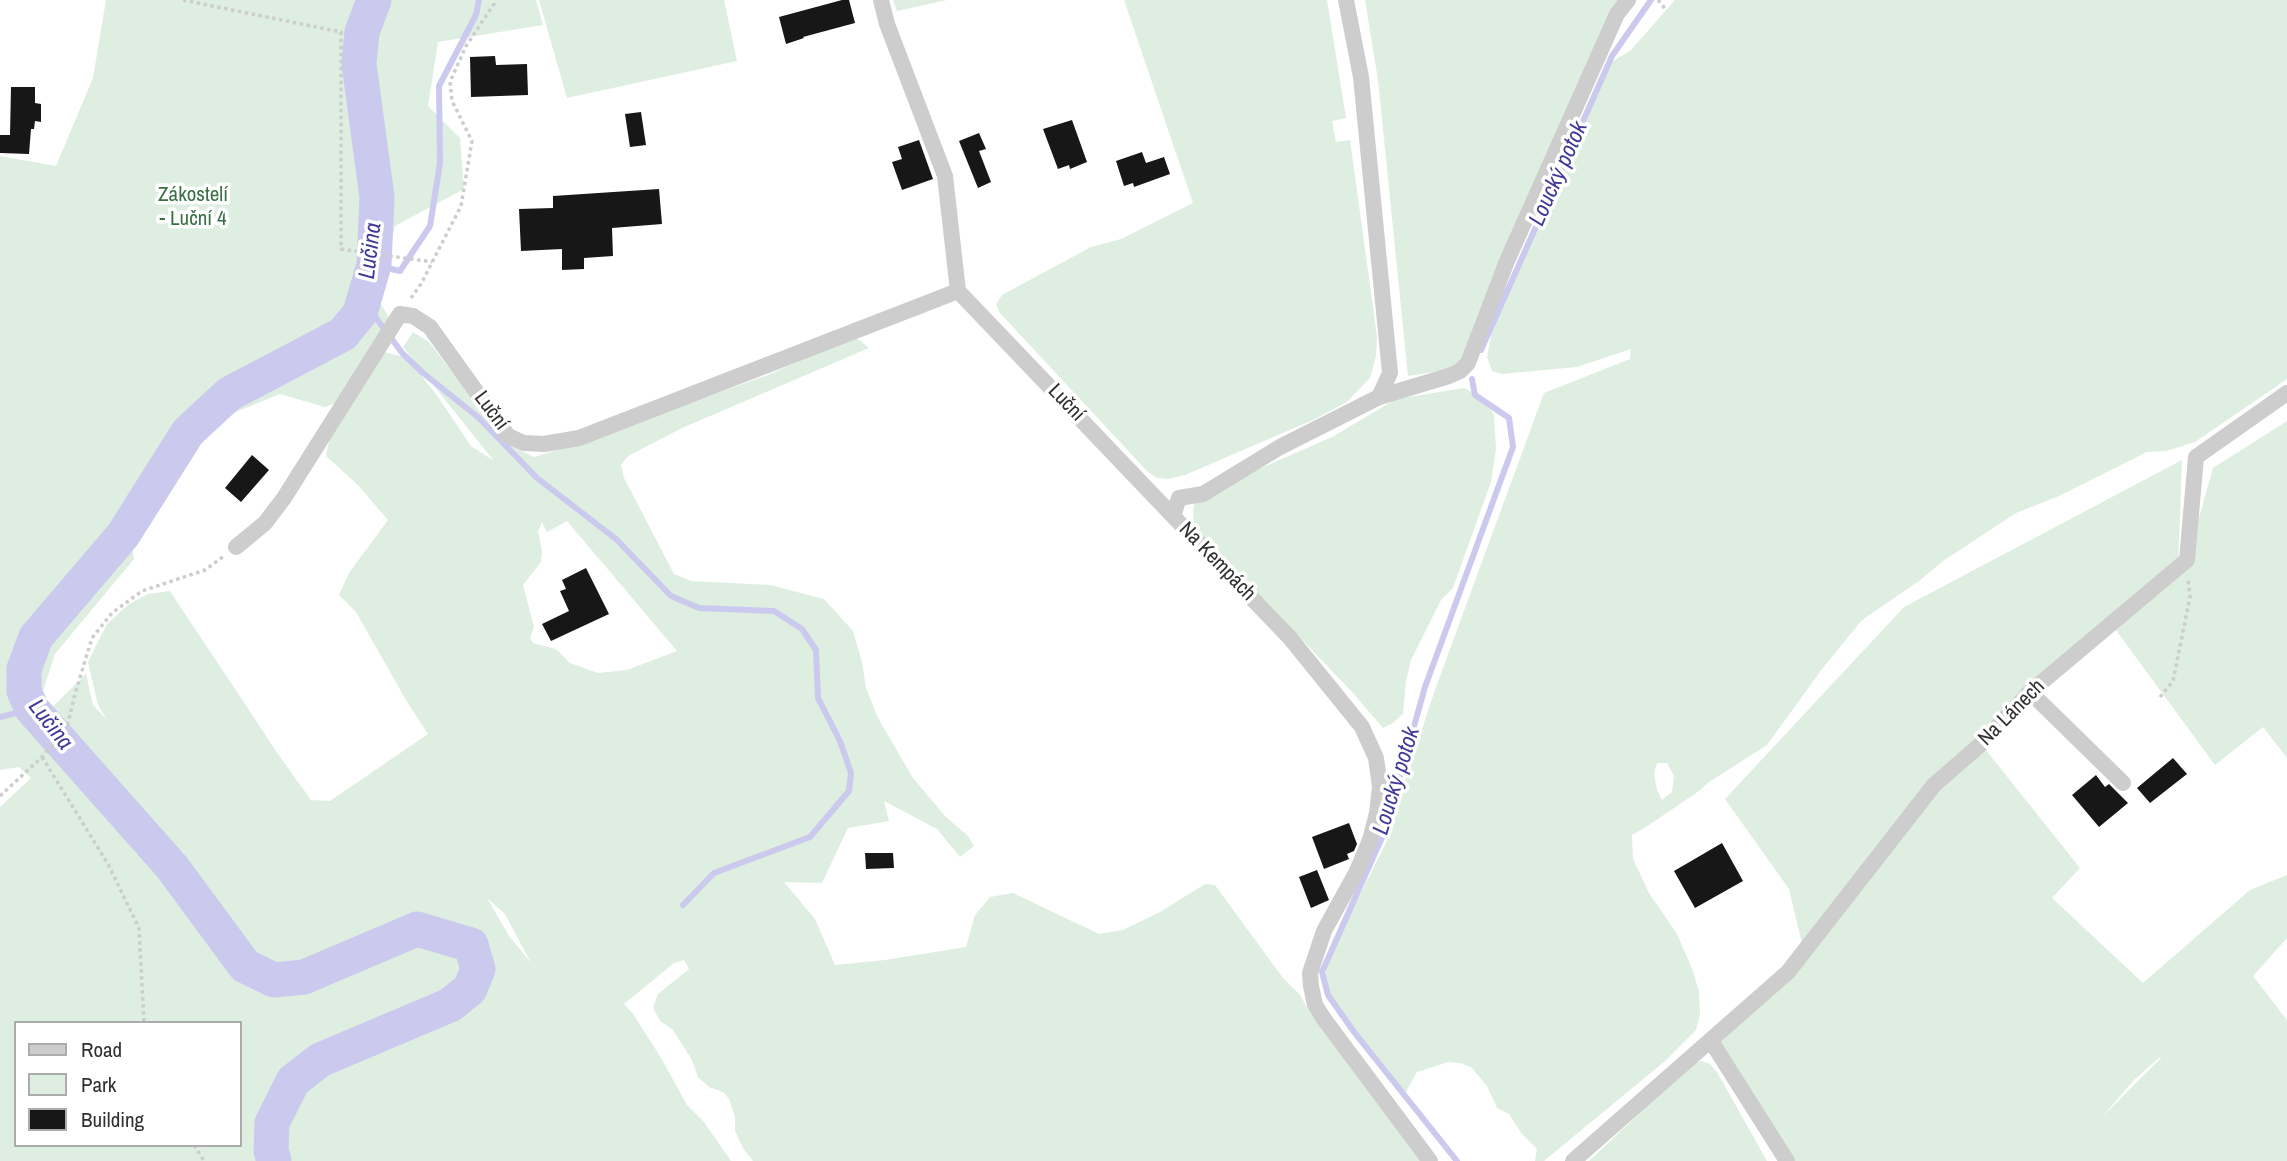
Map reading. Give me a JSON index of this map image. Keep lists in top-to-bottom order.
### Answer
{
  "streets": {
    "street": ["Luční", "Na Kempách", "Na Lánech"]
  },
  "crossings": [
    ["Luční", "Na Kempách"]
  ],
  "water": ["Loucký potok", "Lučina"],
  "parks": ["Zákostelí - Luční 4"],
  "legend": ["Road", "Park", "Building"]
}
